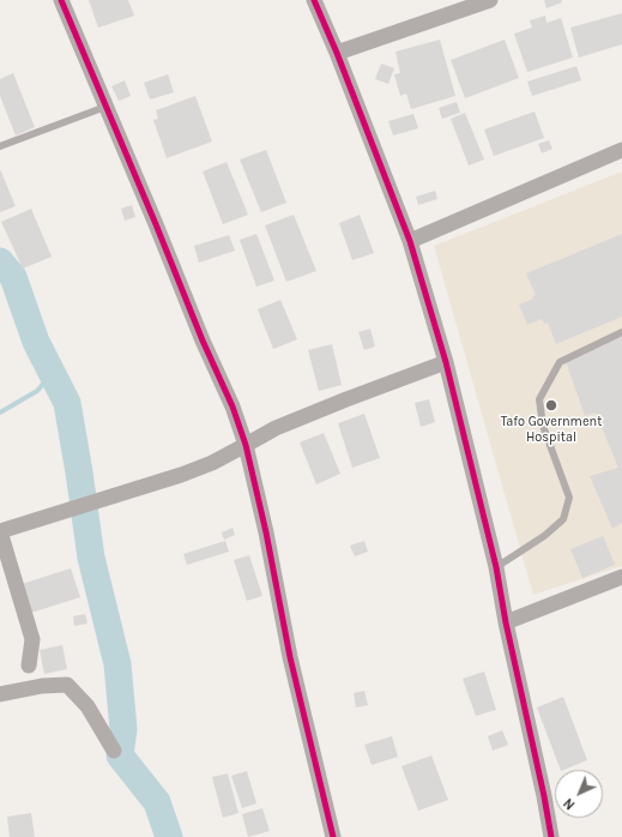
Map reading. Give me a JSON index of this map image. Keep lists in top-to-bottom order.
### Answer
{
  "places": ["Tafo Government Hospital"],
  "north": "bottom left"
}
